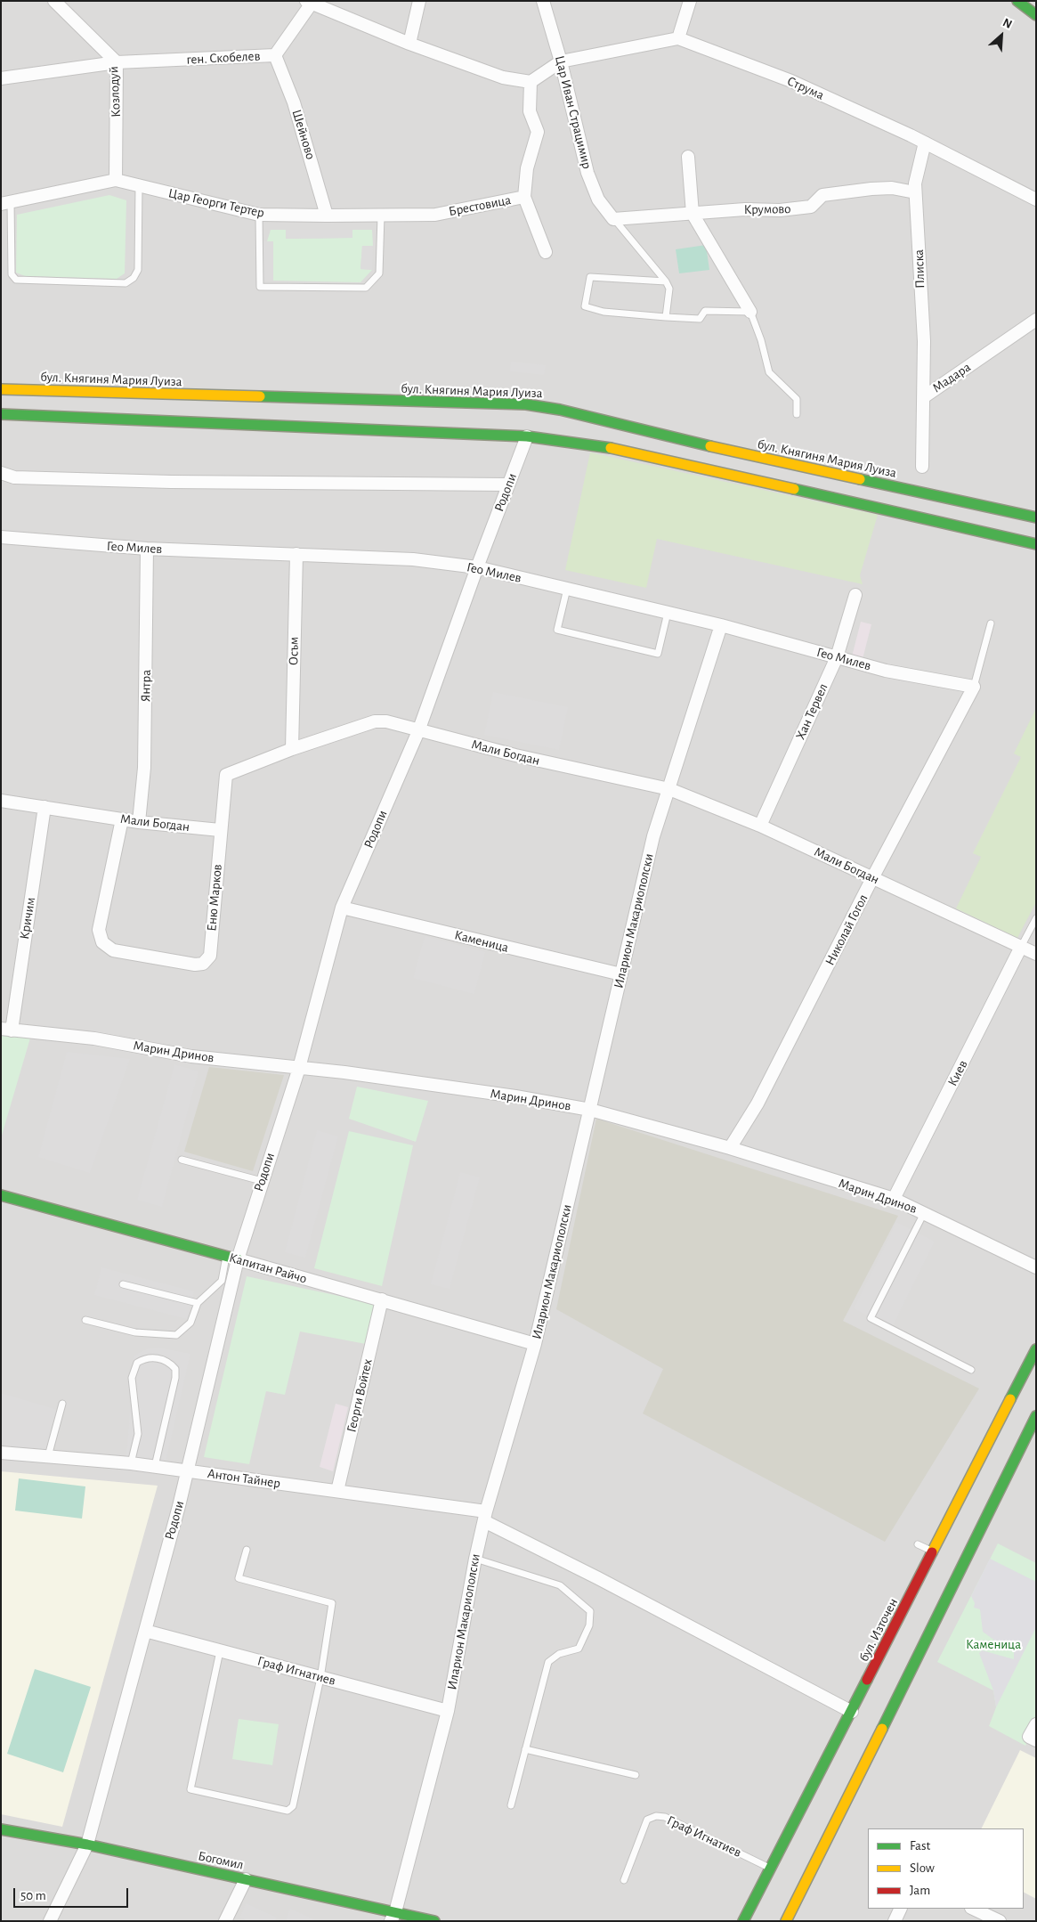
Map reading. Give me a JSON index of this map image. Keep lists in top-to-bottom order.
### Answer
{
  "streets": {
    "main road": [
      "бул. Княгиня Мария Луиза",
      "Капитан Райчо",
      "бул. Източен",
      "Богомил"
    ],
    "street": [
      "ген. Скобелев",
      "Струма",
      "Козлодуй",
      "Цар Иван Страцимир",
      "Шейново",
      "Цар Георги Тертер",
      "Брестовица",
      "Крумово",
      "Плиска",
      "Мадара",
      "Родопи",
      "Гео Милев",
      "Осъм",
      "Янтра",
      "Хан Тервел",
      "Мали Богдан",
      "Еню Марков",
      "Кричим",
      "Иларион Макариополски",
      "Николай Гогол",
      "Каменица",
      "Марин Дринов",
      "Киев",
      "Георги Войтех",
      "Антон Тайнер",
      "Граф Игнатиев"
    ]
  },
  "crossings": [
    ["ген. Скобелев", "Козлодуй"],
    ["ген. Скобелев", "Шейново"],
    ["Струма", "Плиска"],
    ["Козлодуй", "Цар Георги Тертер"],
    ["Цар Иван Страцимир", "Крумово"],
    ["Шейново", "Цар Георги Тертер"],
    ["Цар Георги Тертер", "Брестовица"],
    ["Крумово", "Плиска"],
    ["Плиска", "Мадара"],
    ["Родопи", "Гео Милев"],
    ["Родопи", "Мали Богдан"],
    ["Родопи", "Каменица"],
    ["Родопи", "Марин Дринов"],
    ["Родопи", "Капитан Райчо"],
    ["Родопи", "Антон Тайнер"],
    ["Родопи", "Граф Игнатиев"],
    ["Родопи", "Богомил"],
    ["Гео Милев", "Осъм"],
    ["Гео Милев", "Янтра"],
    ["Гео Милев", "Хан Тервел"],
    ["Гео Милев", "Иларион Макариополски"],
    ["Гео Милев", "Николай Гогол"],
    ["Осъм", "Мали Богдан"],
    ["Янтра", "Мали Богдан"],
    ["Хан Тервел", "Мали Богдан"],
    ["Мали Богдан", "Еню Марков"],
    ["Мали Богдан", "Кричим"],
    ["Мали Богдан", "Иларион Макариополски"],
    ["Мали Богдан", "Николай Гогол"],
    ["Мали Богдан", "Киев"],
    ["Кричим", "Марин Дринов"],
    ["Иларион Макариополски", "Каменица"],
    ["Иларион Макариополски", "Марин Дринов"],
    ["Иларион Макариополски", "Капитан Райчо"],
    ["Иларион Макариополски", "Антон Тайнер"],
    ["Иларион Макариополски", "Граф Игнатиев"],
    ["Иларион Макариополски", "Богомил"],
    ["Николай Гогол", "Марин Дринов"],
    ["Марин Дринов", "Киев"],
    ["Капитан Райчо", "Георги Войтех"],
    ["Георги Войтех", "Антон Тайнер"],
    ["Антон Тайнер", "бул. Източен"],
    ["бул. Източен", "Граф Игнатиев"]
  ],
  "parks": ["Каменица"],
  "legend": ["Fast", "Slow", "Jam"],
  "scale_bar": "50 m",
  "north": "top right"
}
